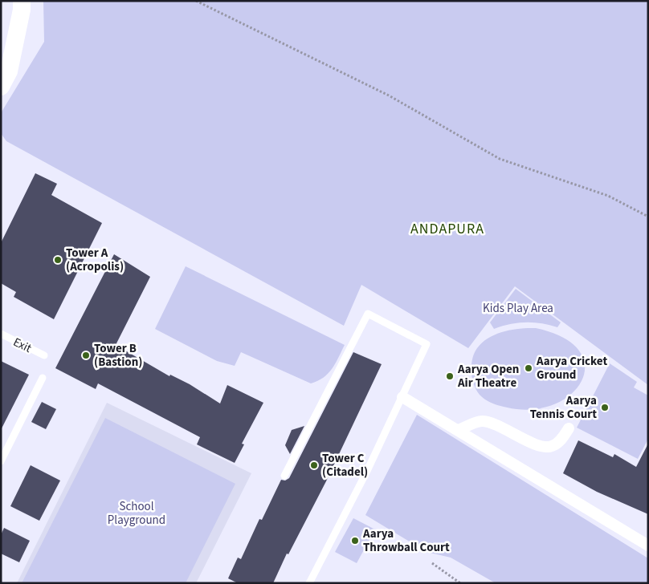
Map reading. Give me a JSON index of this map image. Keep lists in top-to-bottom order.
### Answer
{
  "streets": {
    "lane": ["Exit"]
  },
  "districts": ["ANDAPURA"],
  "parks": ["Kids Play Area", "School Playground"],
  "places": [
    "Tower A (Acropolis)",
    "Tower B (Bastion)",
    "Aarya Cricket Ground",
    "Aarya Open Air Theatre",
    "Aarya Tennis Court",
    "Tower C (Citadel)",
    "Aarya Throwball Court"
  ]
}
